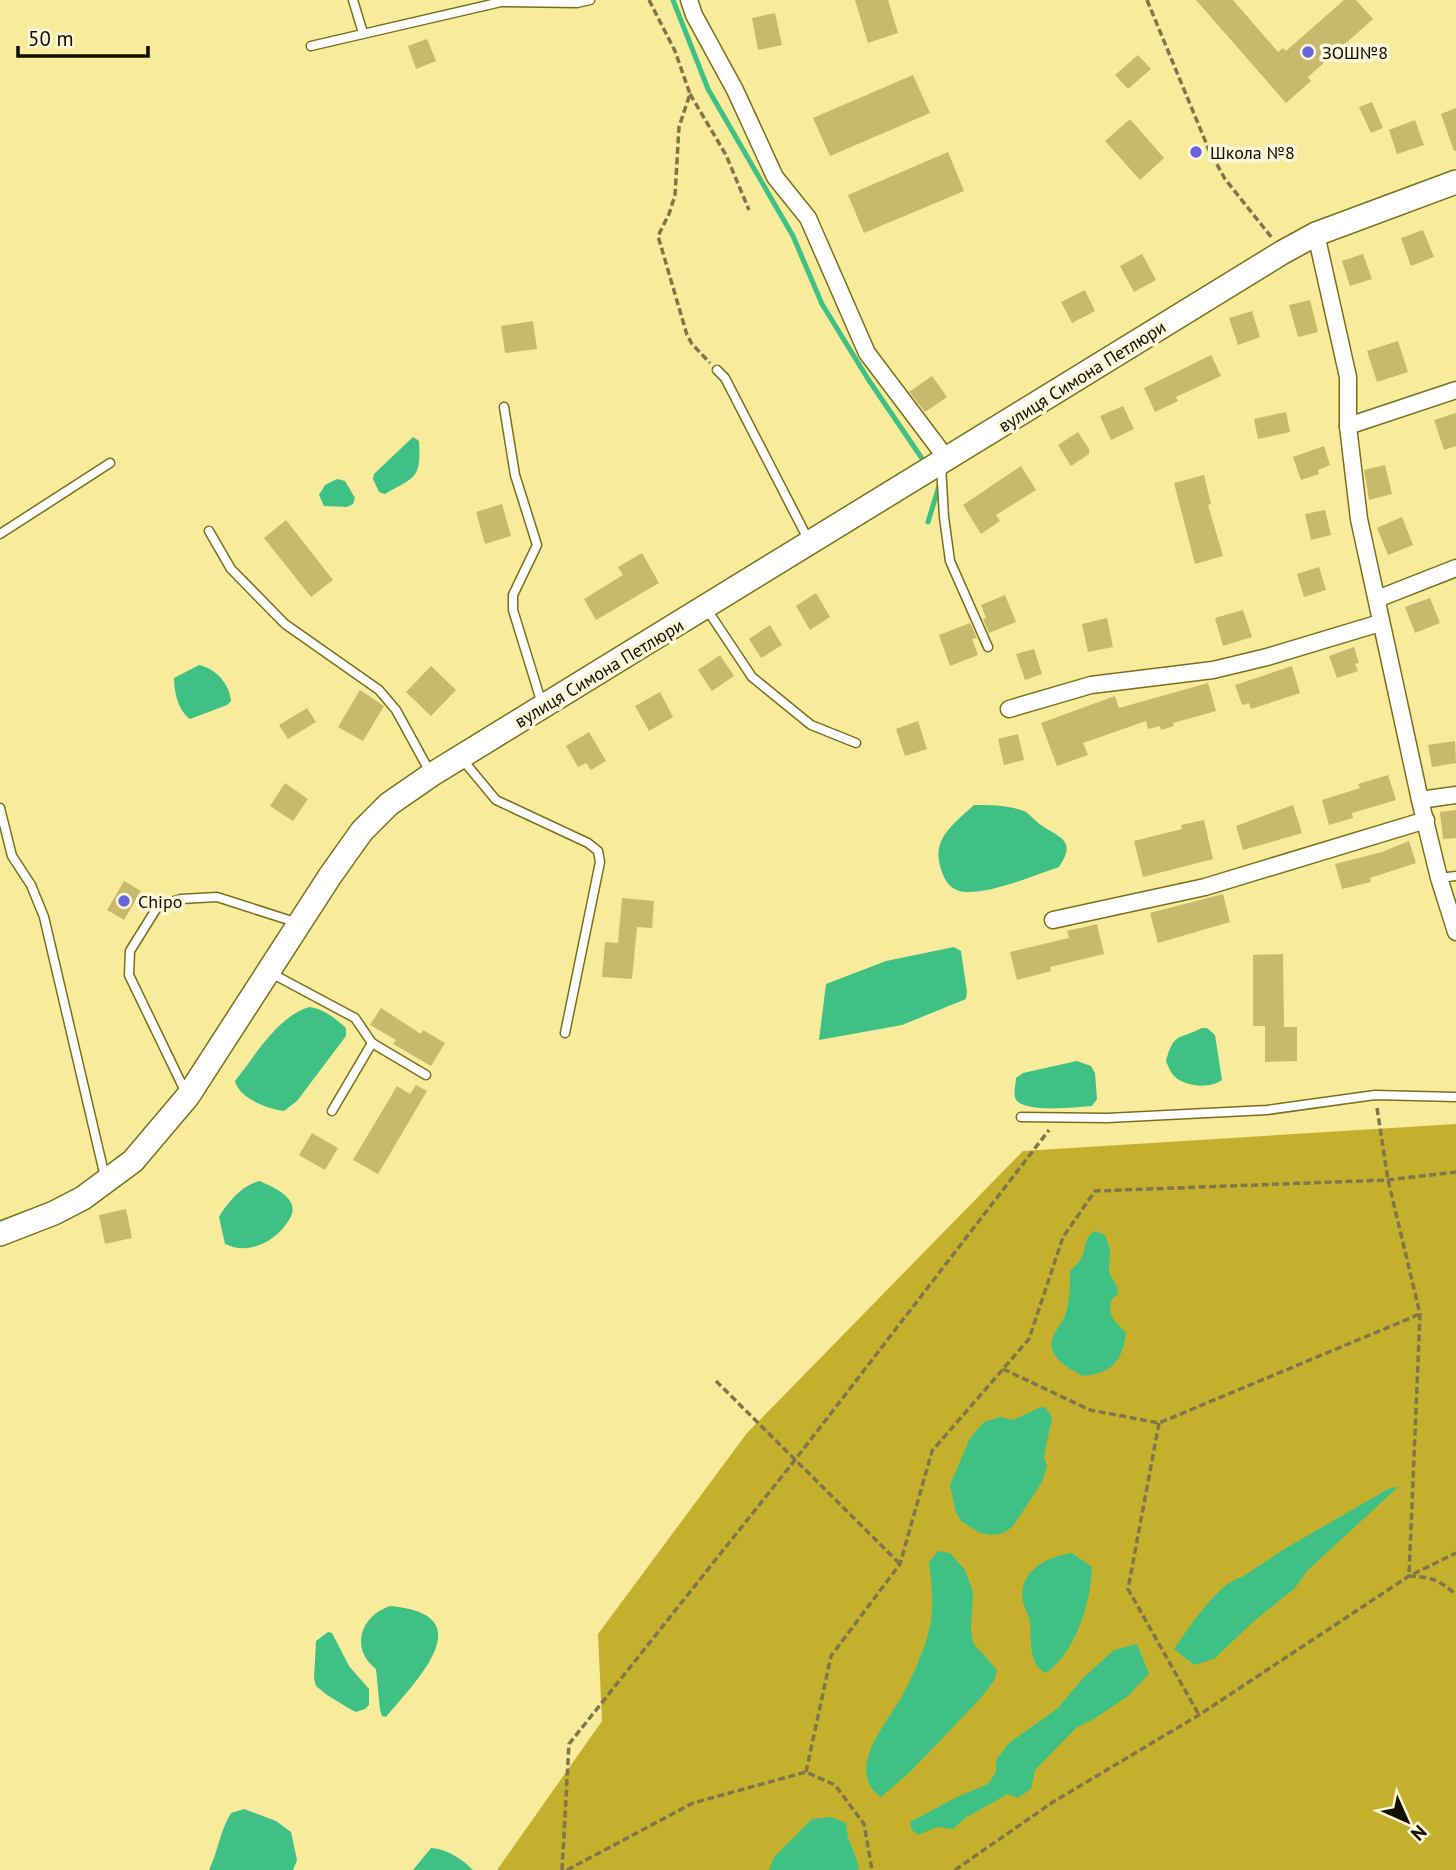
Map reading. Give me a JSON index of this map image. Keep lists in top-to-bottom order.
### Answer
{
  "streets": {
    "main road": ["вулиця Симона Петлюри"]
  },
  "places": ["ЗОШ№8", "Школа №8", "Chipo"],
  "scale_bar": "50 m",
  "north": "bottom right"
}
